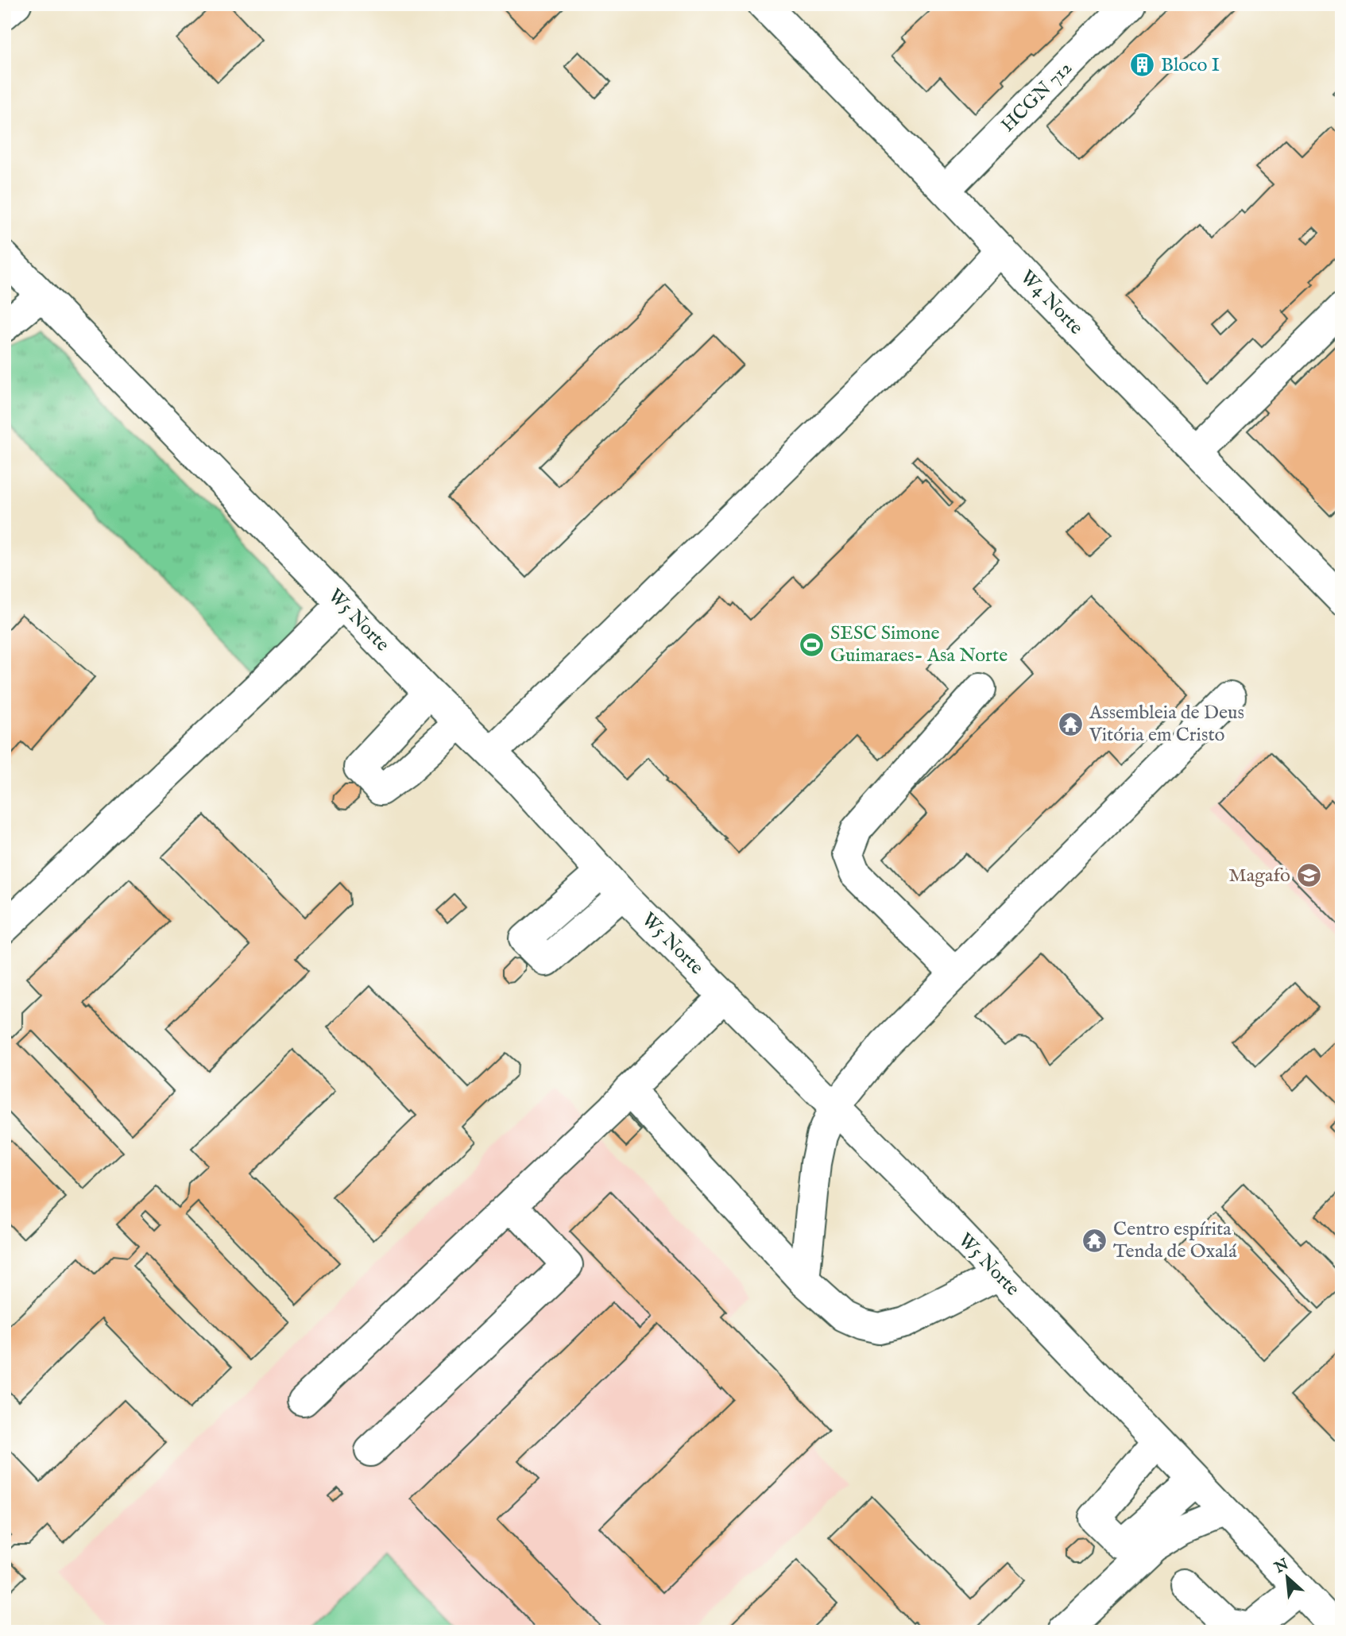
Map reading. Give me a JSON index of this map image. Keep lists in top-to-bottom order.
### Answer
{
  "streets": {
    "main road": ["HCGN 712", "W4 Norte", "W5 Norte"]
  },
  "crossings": [
    ["HCGN 712", "W4 Norte"]
  ],
  "places": {
    "building": ["Bloco I"],
    "sports": ["SESC Simone Guimaraes- Asa Norte"],
    "temple": ["Assembleia de Deus Vitória em Cristo", "Centro espírita Tenda de Oxalá"],
    "school or university": ["Magafo"]
  },
  "north": "top left"
}
